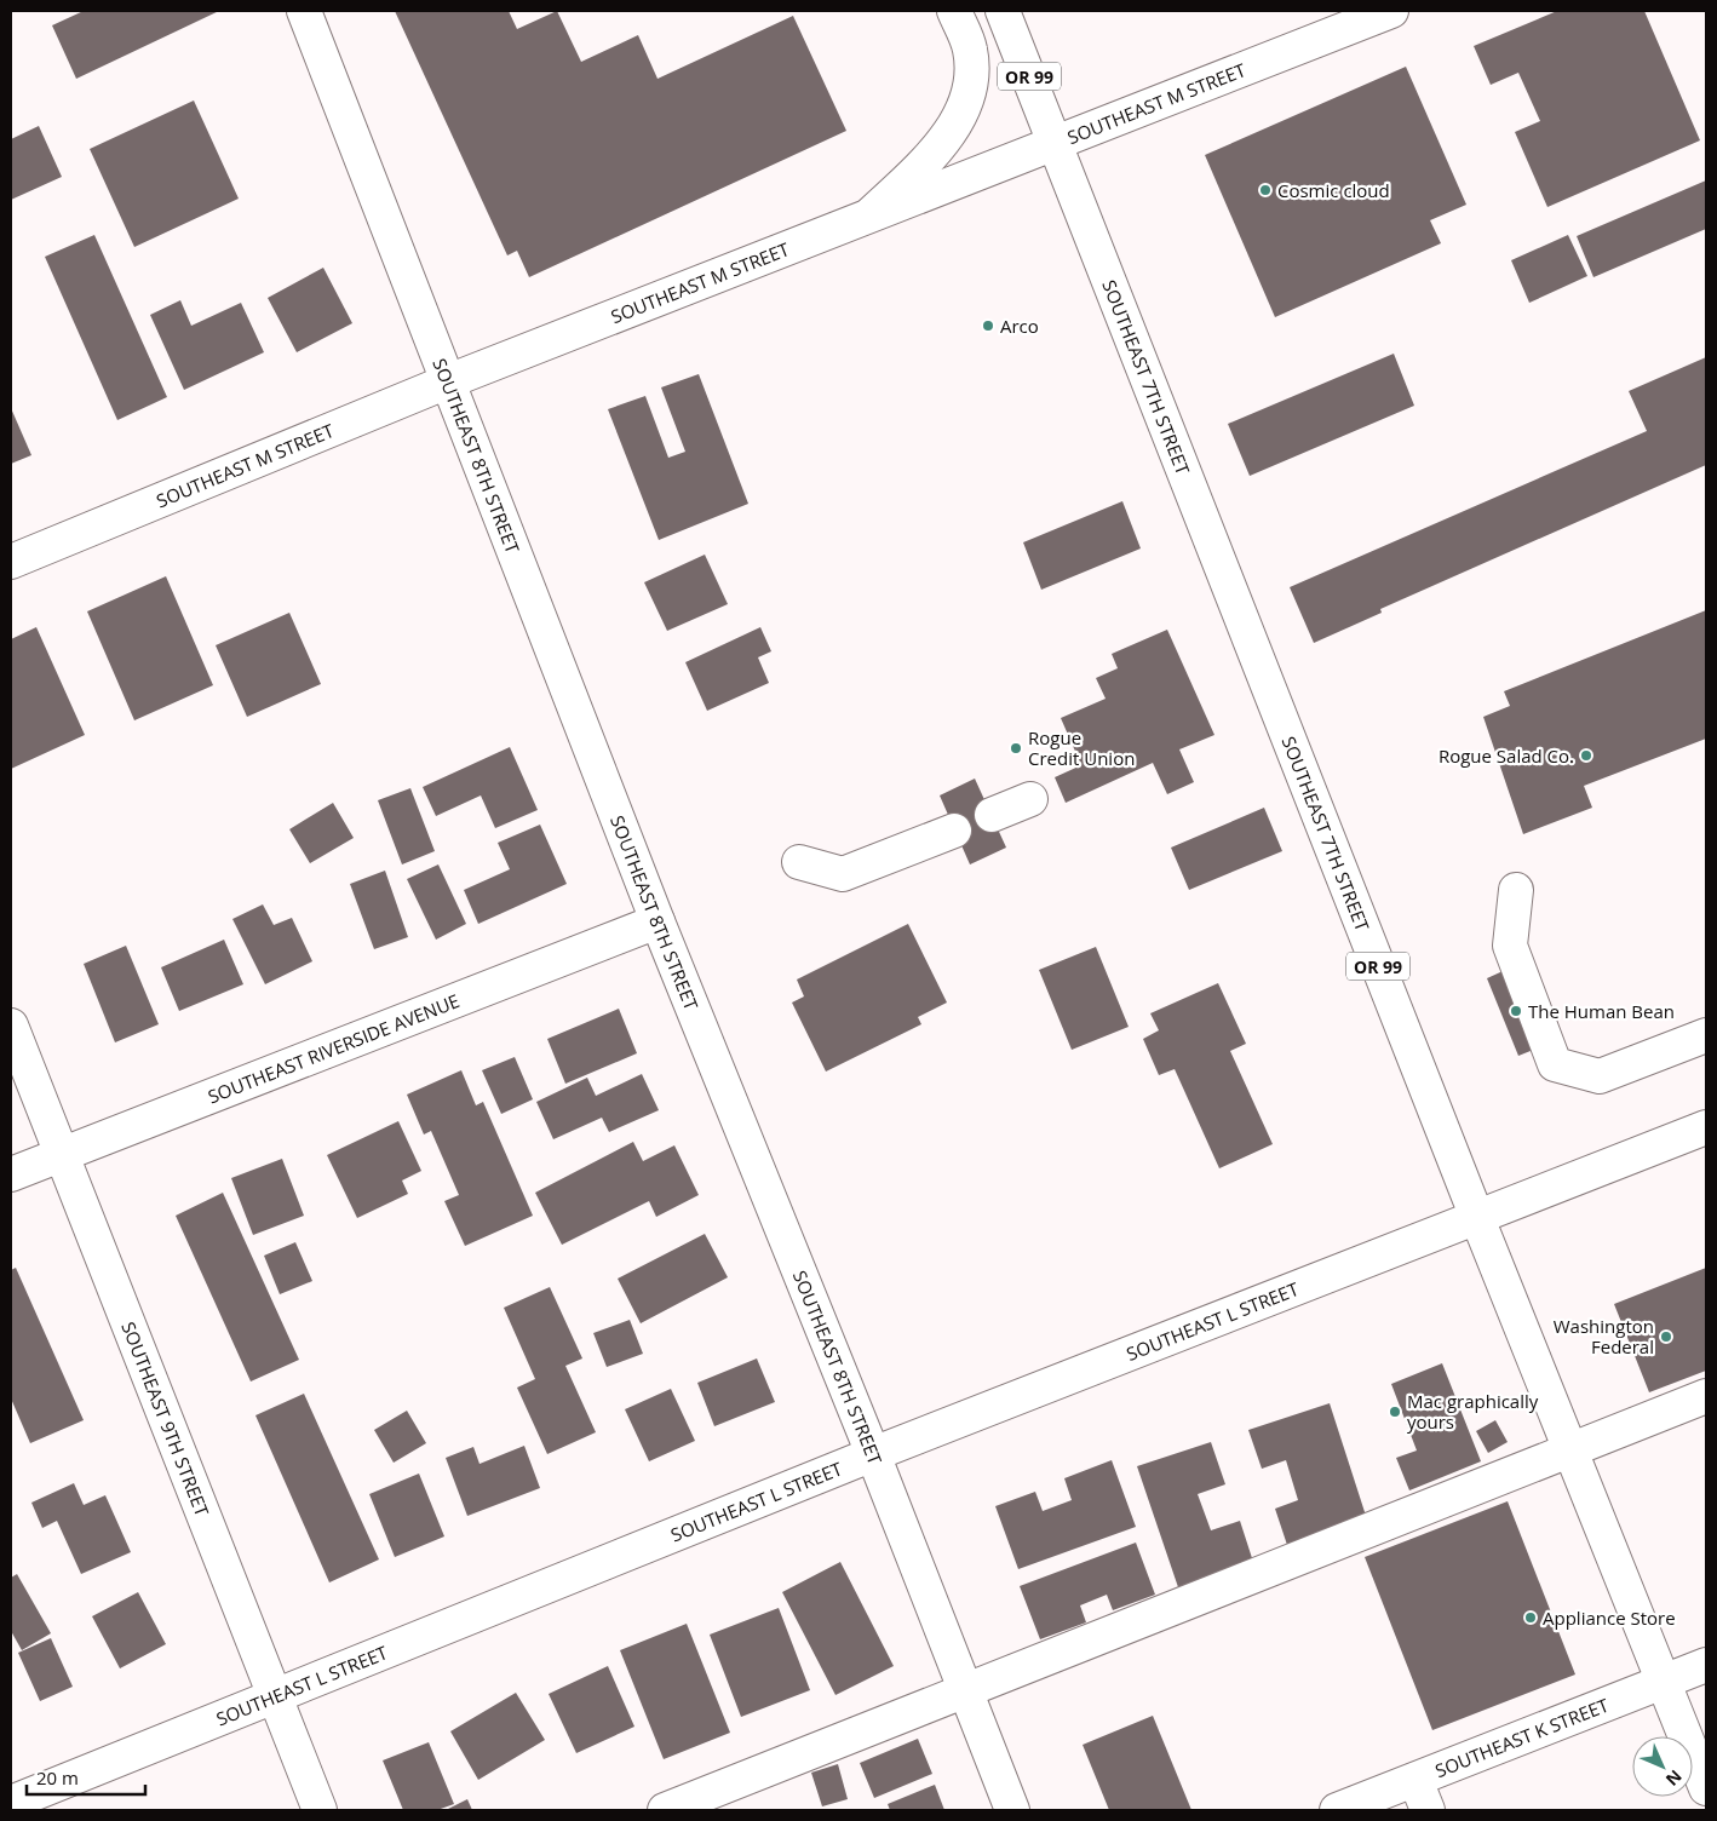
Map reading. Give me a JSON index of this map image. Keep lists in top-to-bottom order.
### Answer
{
  "streets": {
    "main road": [
      "OR 99",
      "SOUTHEAST M STREET",
      "SOUTHEAST 7TH STREET",
      "SOUTHEAST 8TH STREET",
      "SOUTHEAST RIVERSIDE AVENUE",
      "SOUTHEAST L STREET",
      "SOUTHEAST 9TH STREET",
      "SOUTHEAST K STREET"
    ]
  },
  "crossings": [
    ["SOUTHEAST M STREET", "SOUTHEAST 7TH STREET"],
    ["SOUTHEAST M STREET", "SOUTHEAST 8TH STREET"],
    ["SOUTHEAST 7TH STREET", "SOUTHEAST L STREET"],
    ["SOUTHEAST 7TH STREET", "SOUTHEAST K STREET"],
    ["SOUTHEAST 8TH STREET", "SOUTHEAST RIVERSIDE AVENUE"],
    ["SOUTHEAST 8TH STREET", "SOUTHEAST L STREET"],
    ["SOUTHEAST RIVERSIDE AVENUE", "SOUTHEAST 9TH STREET"],
    ["SOUTHEAST L STREET", "SOUTHEAST 9TH STREET"]
  ],
  "places": [
    "Cosmic cloud",
    "Arco",
    "Rogue Credit Union",
    "Rogue Salad Co.",
    "The Human Bean",
    "Washington Federal",
    "Mac graphically yours",
    "Appliance Store"
  ],
  "scale_bar": "20 m",
  "north": "bottom right"
}
